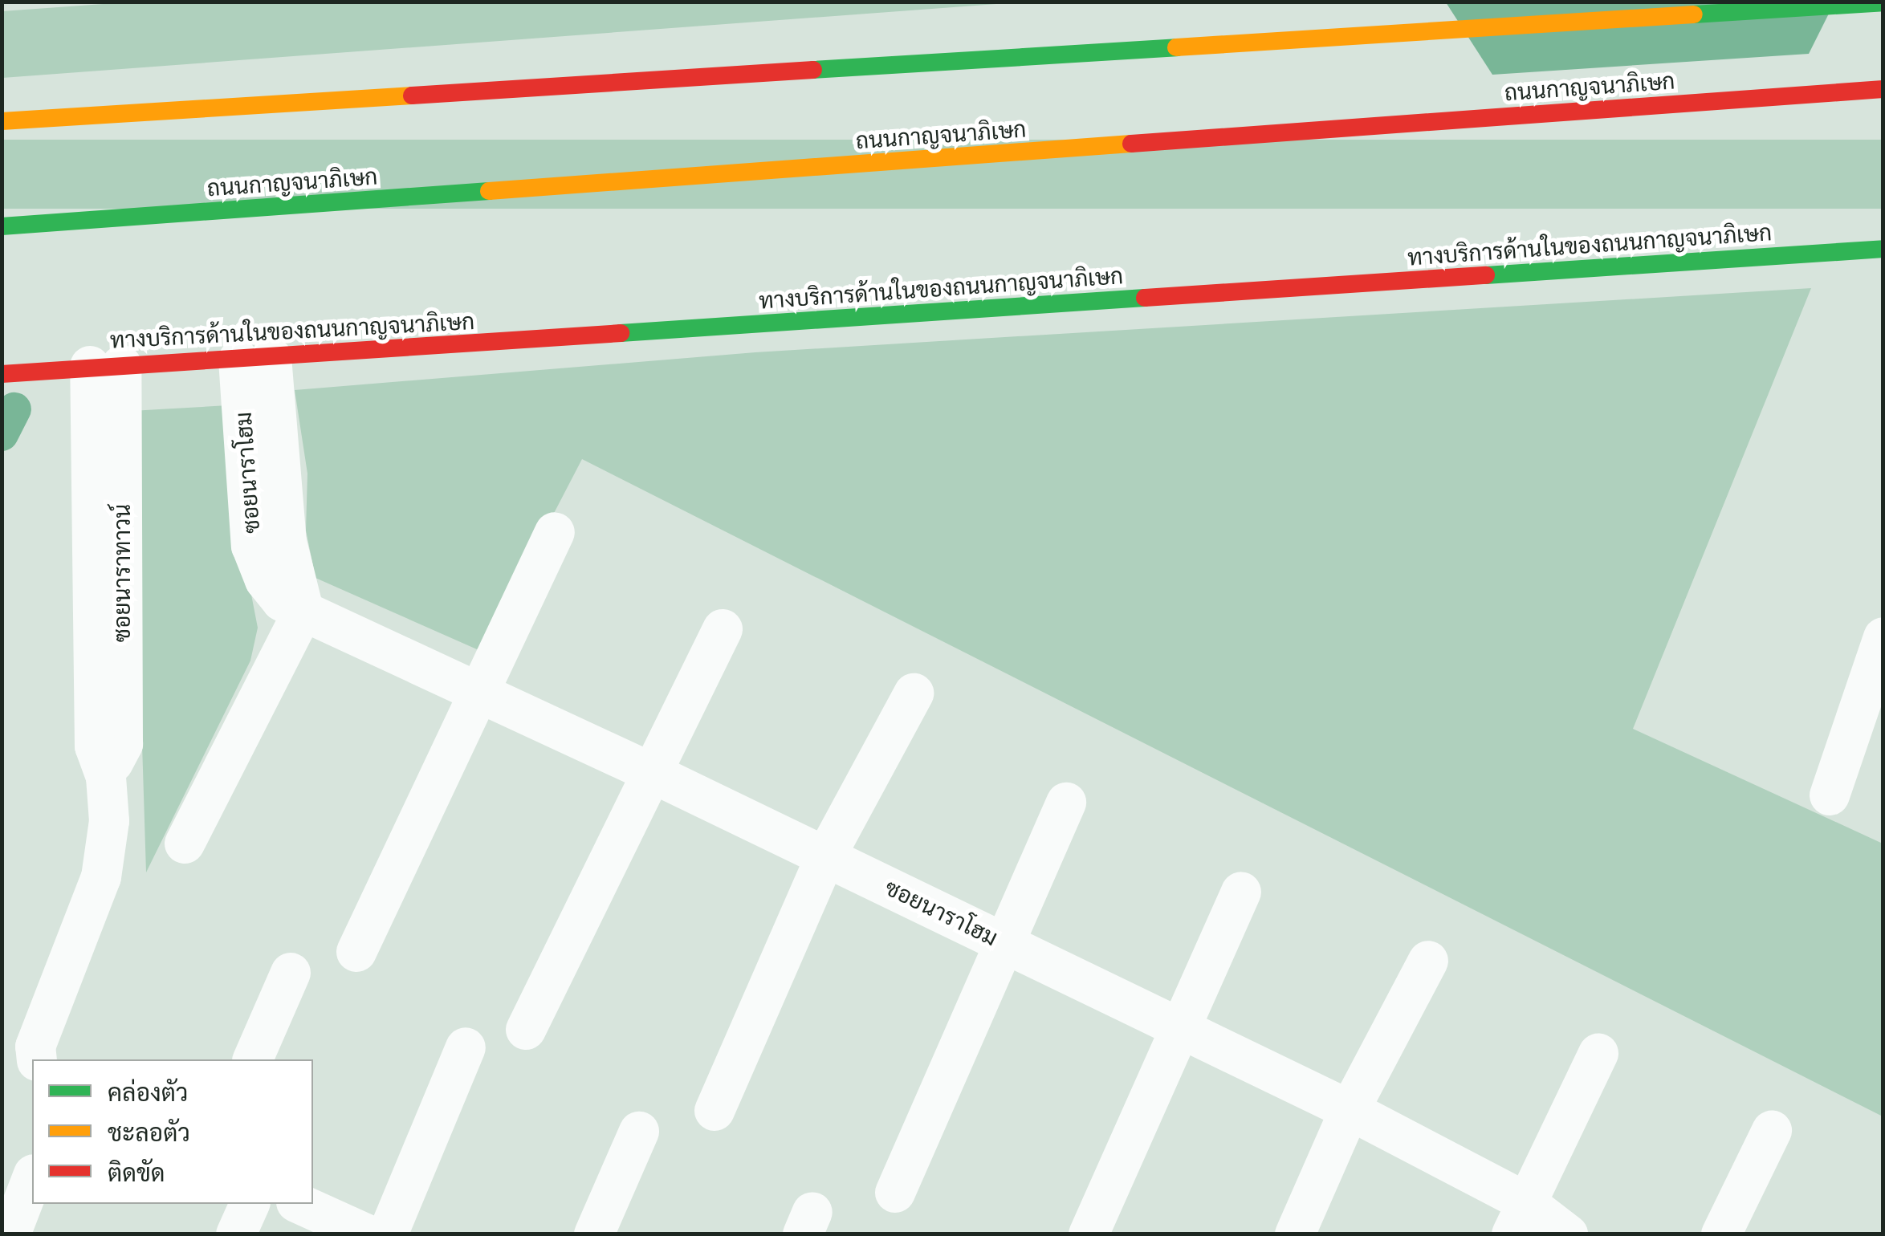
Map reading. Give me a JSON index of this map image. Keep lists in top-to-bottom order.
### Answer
{
  "streets": {
    "main road": ["ถนนกาญจนาภิเษก", "ทางบริการด้านในของถนนกาญจนาภิเษก"],
    "street": ["ซอยนาราโฮม", "ซอยนาราทาวน์"]
  },
  "crossings": [
    ["ทางบริการด้านในของถนนกาญจนาภิเษก", "ซอยนาราโฮม"],
    ["ทางบริการด้านในของถนนกาญจนาภิเษก", "ซอยนาราทาวน์"]
  ],
  "legend": ["คล่องตัว", "ชะลอตัว", "ติดขัด"]
}
